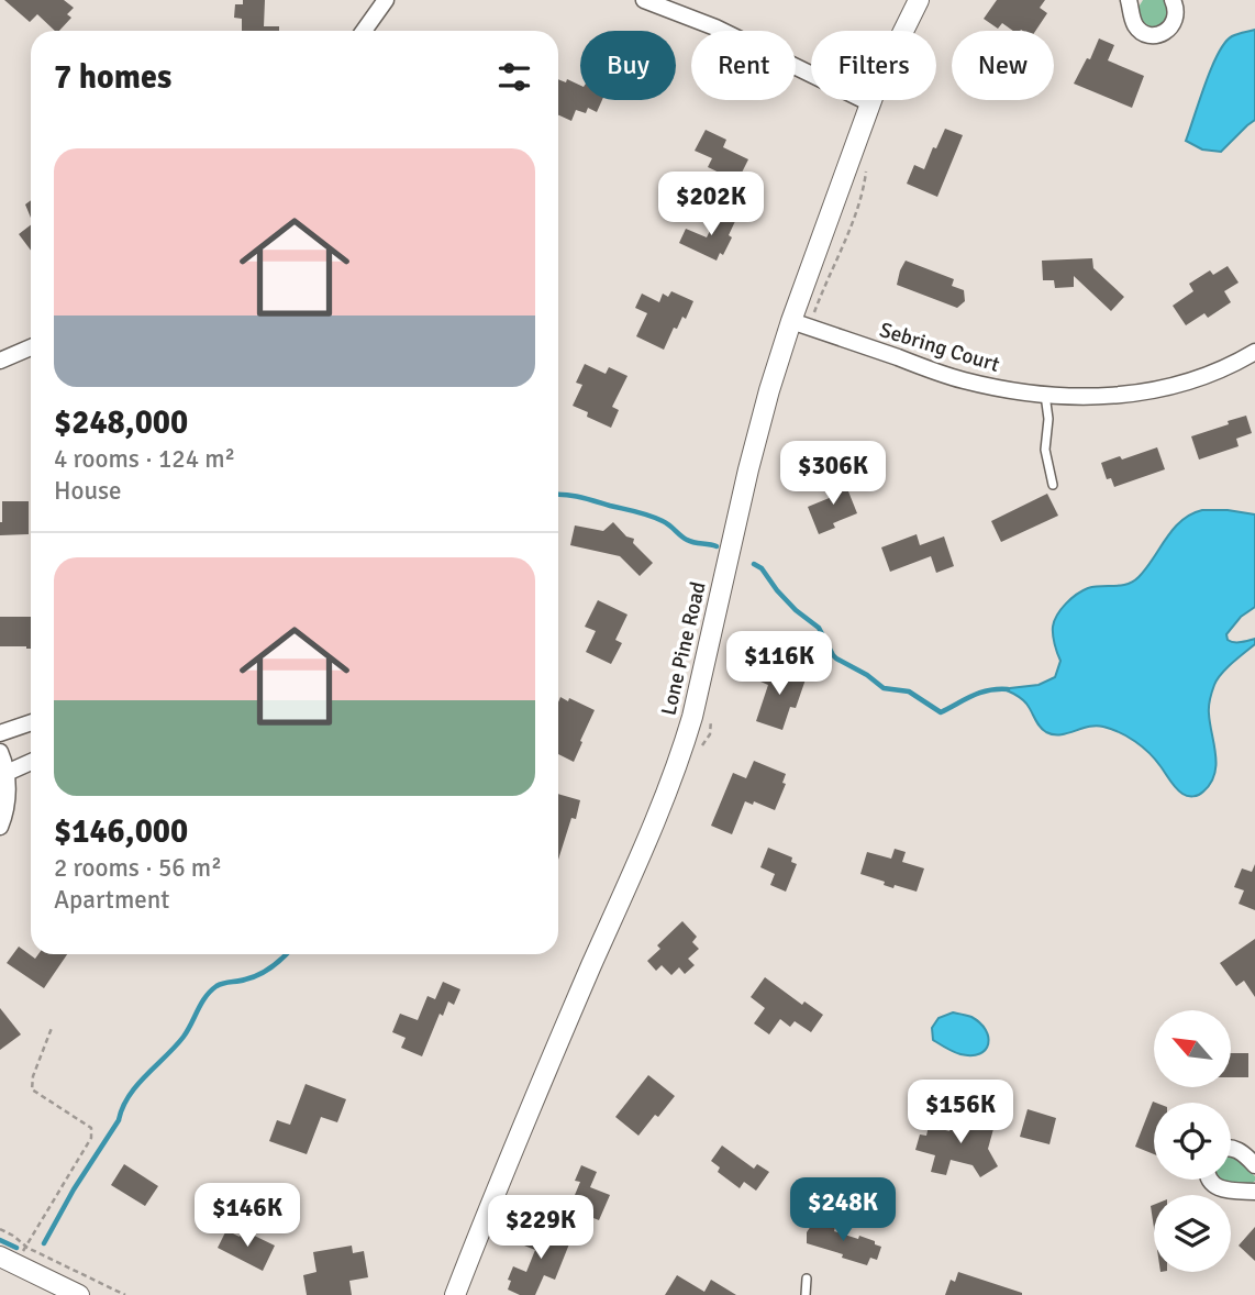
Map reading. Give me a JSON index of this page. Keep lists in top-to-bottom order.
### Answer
{
  "streets": {
    "street": ["Sebring Court", "Lone Pine Road"]
  },
  "crossings": [
    ["Sebring Court", "Lone Pine Road"]
  ],
  "north": "top left",
  "page": {
    "chip": [
      "Buy",
      "Rent",
      "Filters",
      "New"
    ],
    "heading": "7 homes",
    "list": [
      {
        "name": "$248,000",
        "note": "4 rooms · 124 m² · House"
      },
      {
        "name": "$146,000",
        "note": "2 rooms · 56 m² · Apartment"
      }
    ],
    "price": [
      "$202K",
      "$306K",
      "$116K",
      "$156K",
      "$248K",
      "$146K",
      "$229K"
    ]
  }
}
